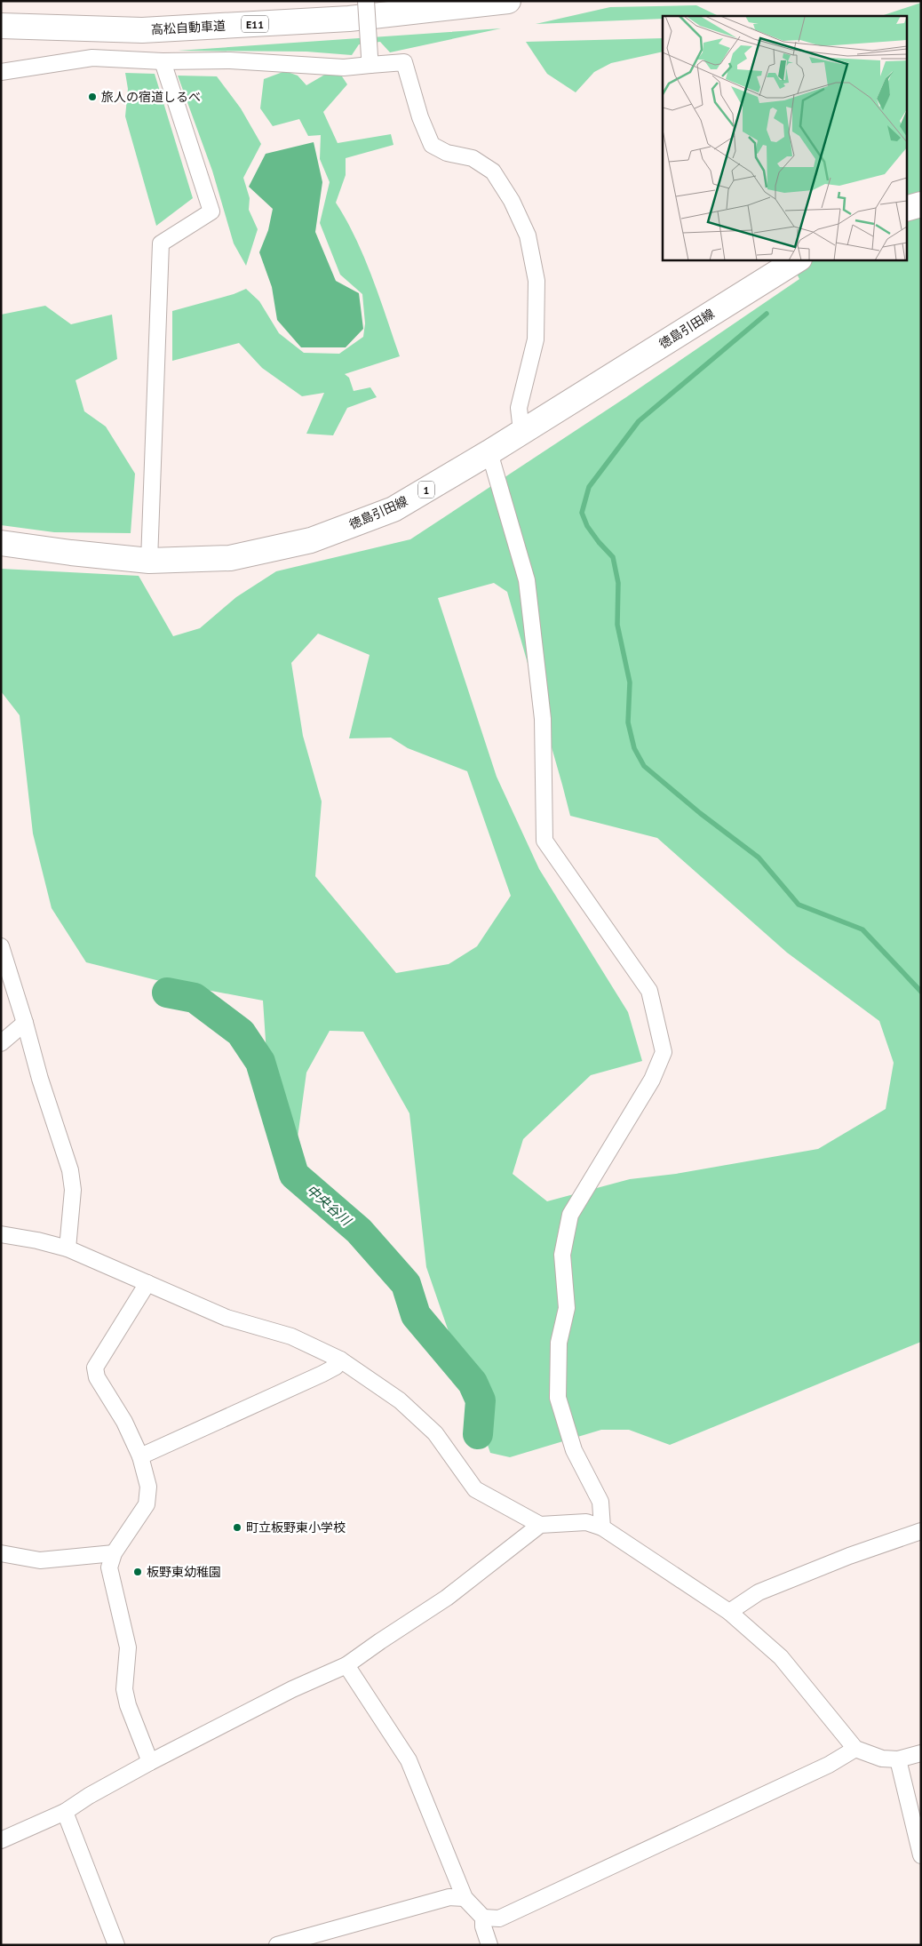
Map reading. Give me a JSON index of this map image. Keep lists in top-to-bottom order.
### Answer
{
  "streets": {
    "main road": [
      "E11",
      "高松自動車道",
      "徳島引田線",
      "1"
    ]
  },
  "water": ["中央谷川"],
  "places": ["旅人の宿道しるべ", "町立板野東小学校", "板野東幼稚園"]
}
